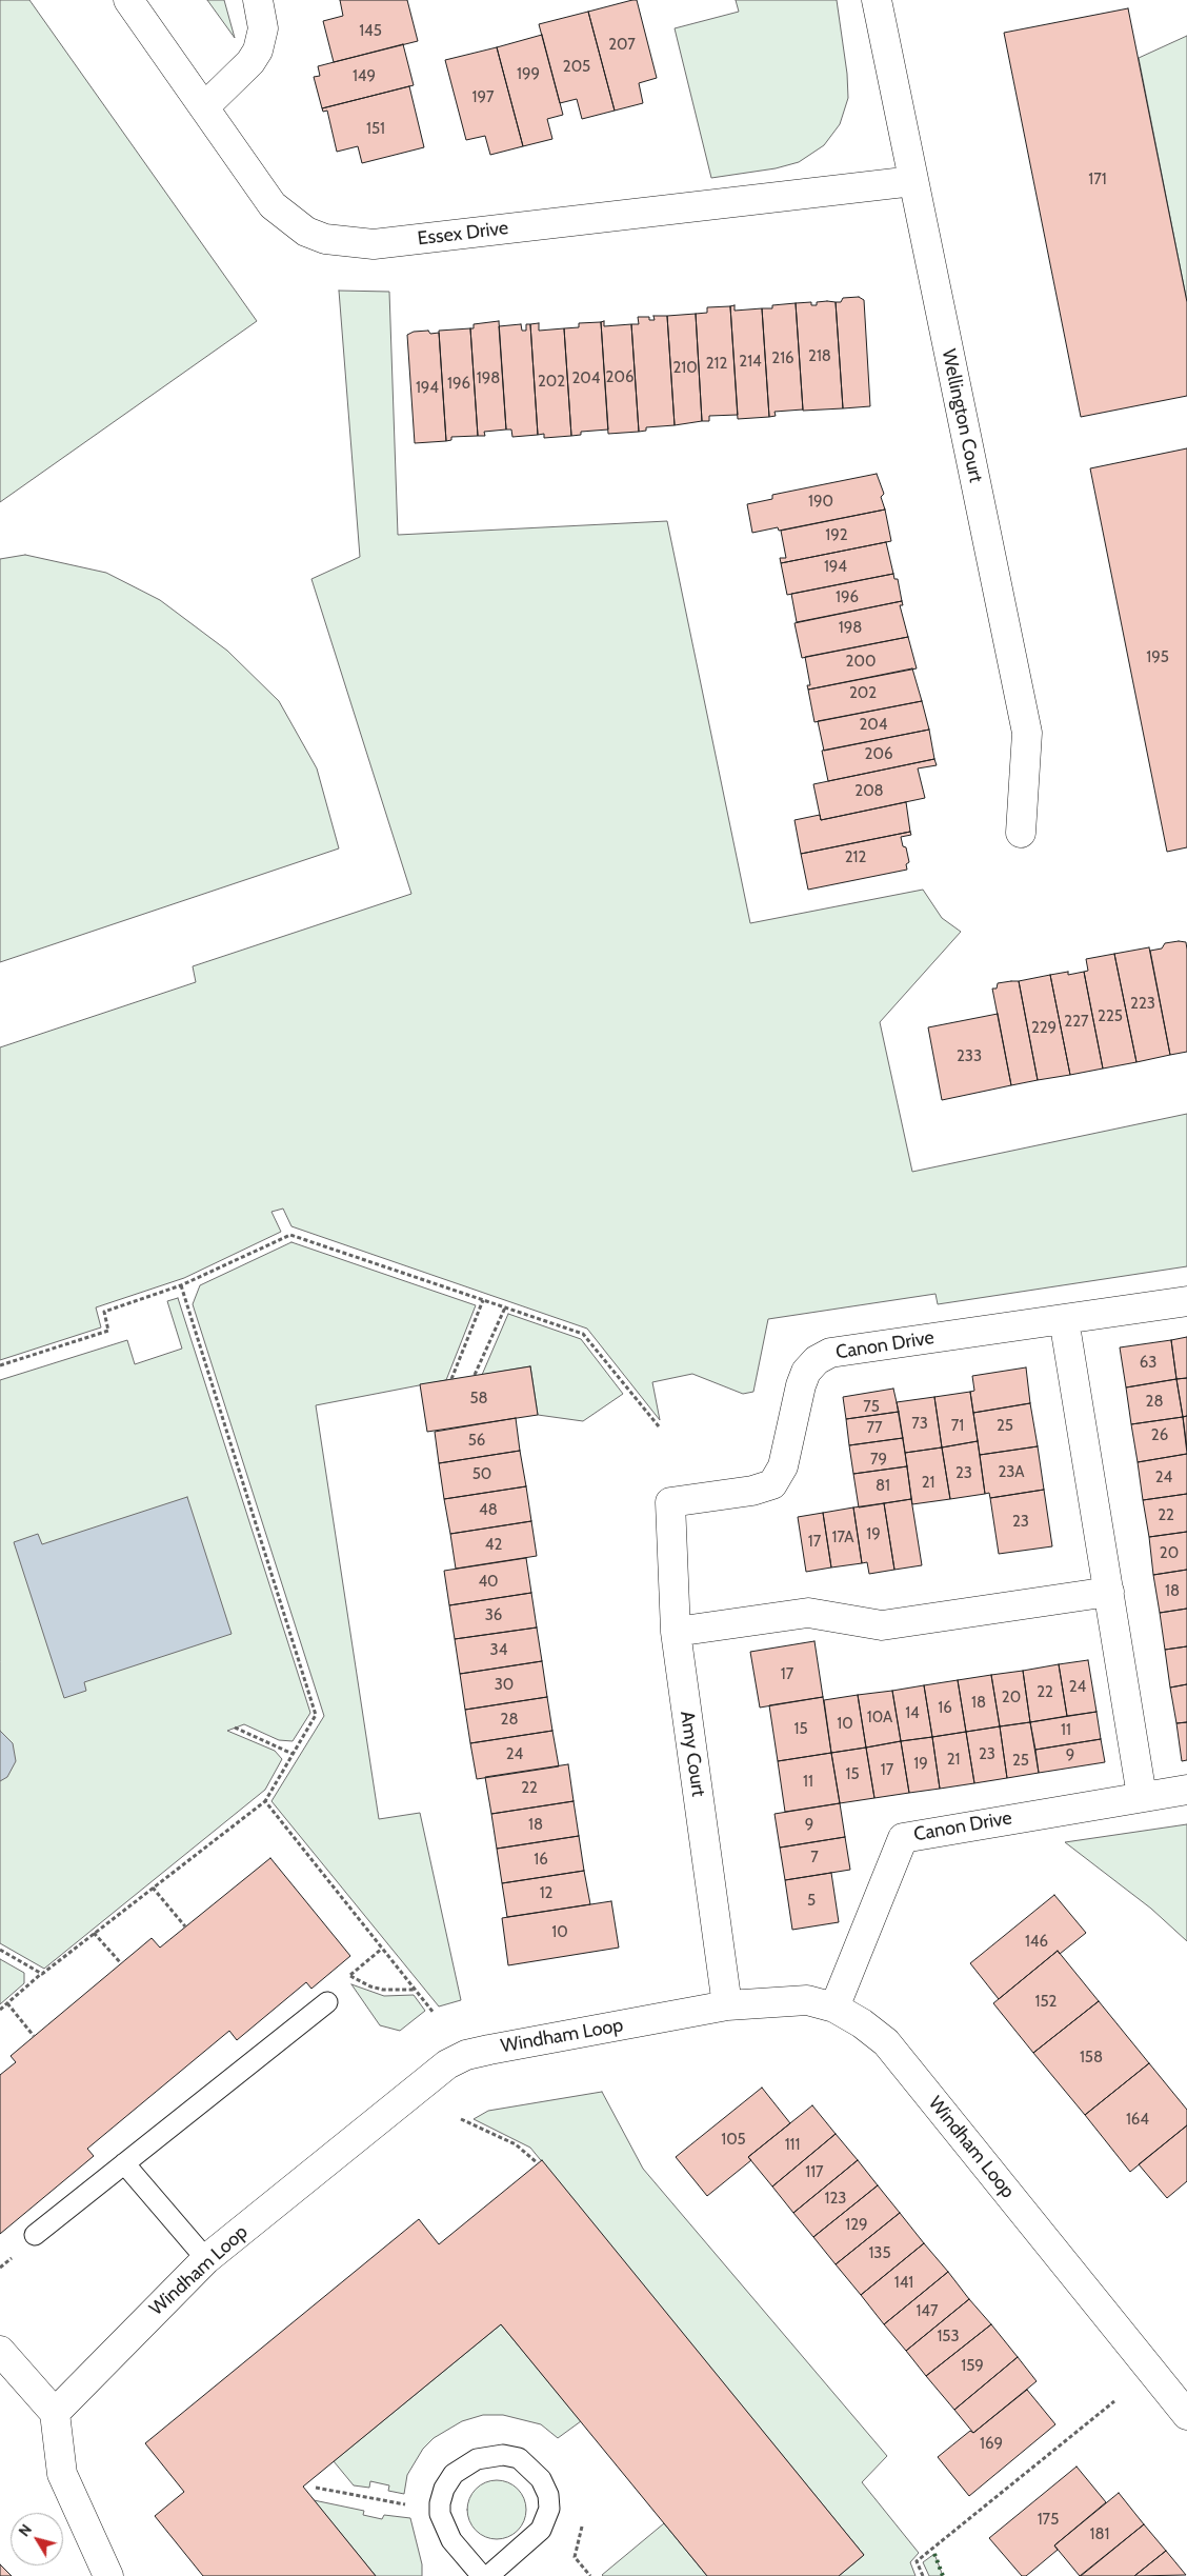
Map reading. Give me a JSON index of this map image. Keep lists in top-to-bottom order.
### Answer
{
  "streets": {
    "street": [
      "Essex Drive",
      "Wellington Court",
      "Canon Drive",
      "Amy Court",
      "Windham Loop"
    ]
  },
  "crossings": [
    ["Essex Drive", "Wellington Court"],
    ["Canon Drive", "Amy Court"],
    ["Canon Drive", "Windham Loop"],
    ["Amy Court", "Windham Loop"]
  ],
  "house_numbers": [
    "145",
    "207",
    "205",
    "199",
    "149",
    "197",
    "151",
    "171",
    "218",
    "216",
    "214",
    "212",
    "210",
    "206",
    "198",
    "204",
    "202",
    "196",
    "194",
    "190",
    "192",
    "194",
    "196",
    "198",
    "195",
    "200",
    "202",
    "204",
    "206",
    "208",
    "212",
    "223",
    "225",
    "227",
    "229",
    "233",
    "63",
    "58",
    "28",
    "75",
    "73",
    "71",
    "25",
    "77",
    "26",
    "56",
    "79",
    "23A",
    "23",
    "50",
    "24",
    "21",
    "81",
    "48",
    "22",
    "23",
    "19",
    "17A",
    "17",
    "42",
    "20",
    "40",
    "18",
    "36",
    "34",
    "17",
    "30",
    "24",
    "22",
    "20",
    "18",
    "16",
    "14",
    "10A",
    "28",
    "10",
    "15",
    "11",
    "24",
    "23",
    "9",
    "21",
    "25",
    "19",
    "17",
    "15",
    "11",
    "22",
    "18",
    "9",
    "7",
    "16",
    "12",
    "5",
    "10",
    "146",
    "152",
    "158",
    "164",
    "105",
    "111",
    "117",
    "123",
    "129",
    "135",
    "141",
    "147",
    "153",
    "159",
    "169",
    "175",
    "181"
  ],
  "north": "top left"
}
